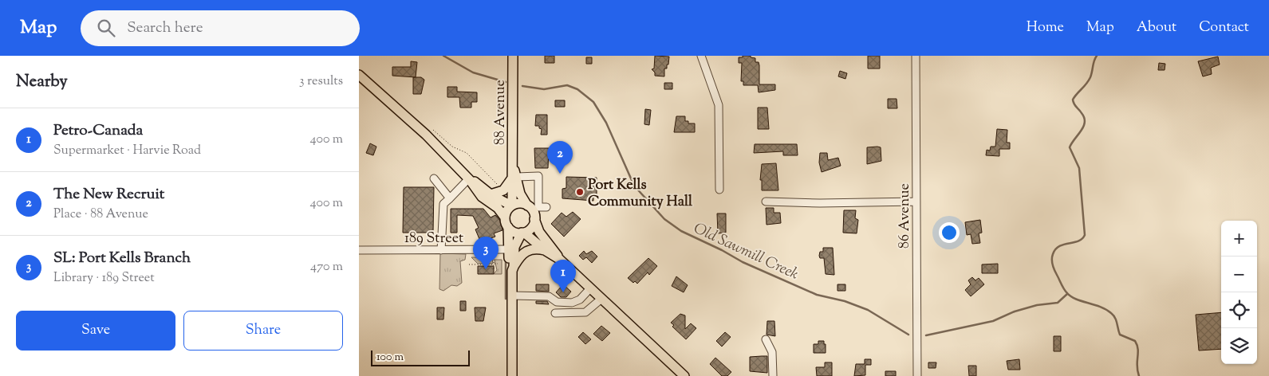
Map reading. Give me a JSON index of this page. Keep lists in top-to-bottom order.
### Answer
{
  "streets": {
    "main road": ["88 Avenue"],
    "street": ["86 Avenue", "189 Street"]
  },
  "water": ["Old Sawmill Creek"],
  "places": ["Port Kells Community Hall"],
  "scale_bar": "100 m",
  "page": {
    "header": "Map",
    "search": "Search here",
    "nav": [
      "Home",
      "Map",
      "About",
      "Contact"
    ],
    "heading": ["Nearby", "3 results"],
    "list": [
      {
        "mark": "1",
        "name": "Petro-Canada",
        "note": "Supermarket · Harvie Road",
        "value": "400 m"
      },
      {
        "mark": "2",
        "name": "The New Recruit",
        "note": "Place · 88 Avenue",
        "value": "400 m"
      },
      {
        "mark": "3",
        "name": "SL: Port Kells Branch",
        "note": "Library · 189 Street",
        "value": "470 m"
      }
    ],
    "pins": ["2", "3", "1"],
    "map_buttons": ["+", "−"],
    "buttons": ["Save", "Share"],
    "scale": "100 m"
  }
}
